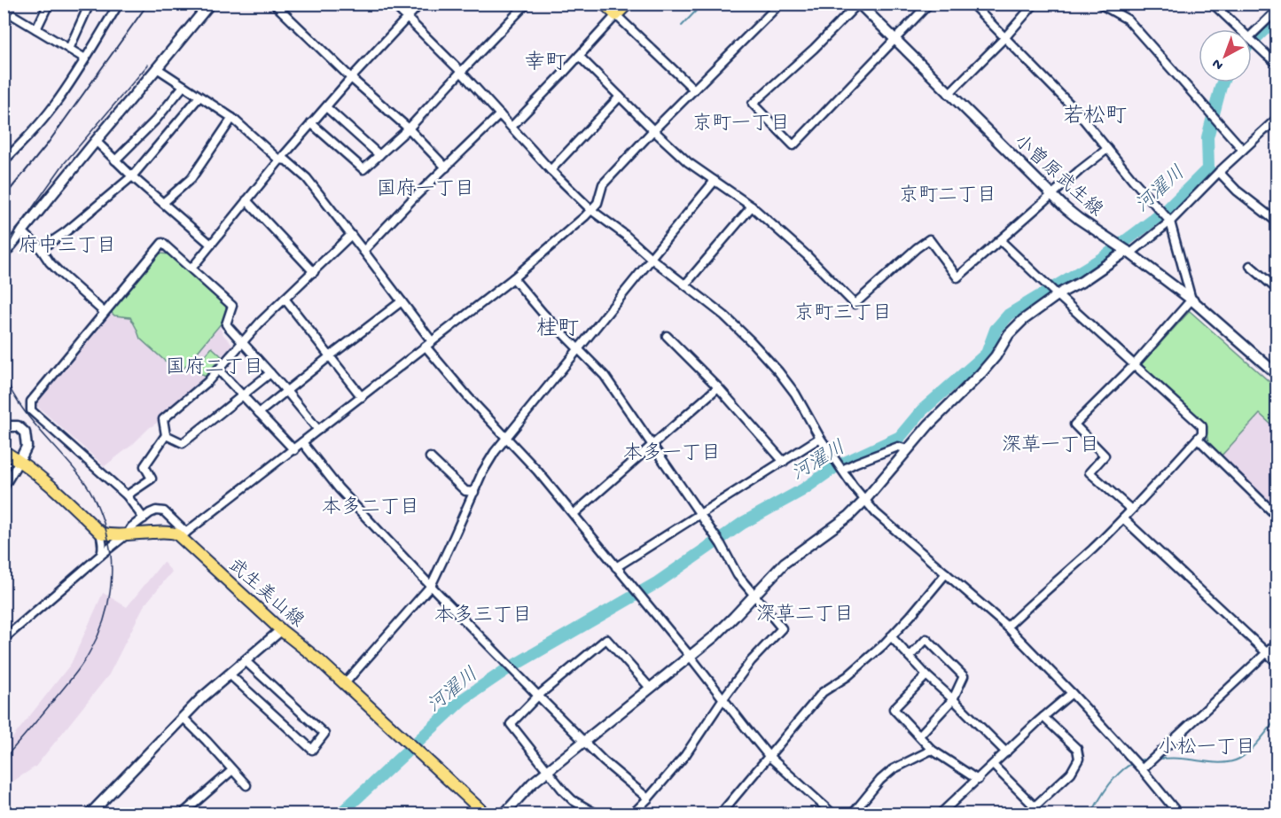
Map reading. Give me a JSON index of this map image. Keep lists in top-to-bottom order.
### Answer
{
  "streets": {
    "main road": ["武生美山線"],
    "street": ["小曽原武生線"]
  },
  "districts": [
    "幸町",
    "若松町",
    "京町一丁目",
    "国府一丁目",
    "京町二丁目",
    "府中三丁目",
    "京町三丁目",
    "桂町",
    "国府二丁目",
    "深草一丁目",
    "本多一丁目",
    "本多二丁目",
    "深草二丁目",
    "本多三丁目",
    "小松一丁目"
  ],
  "water": ["河濯川"],
  "north": "bottom left"
}
